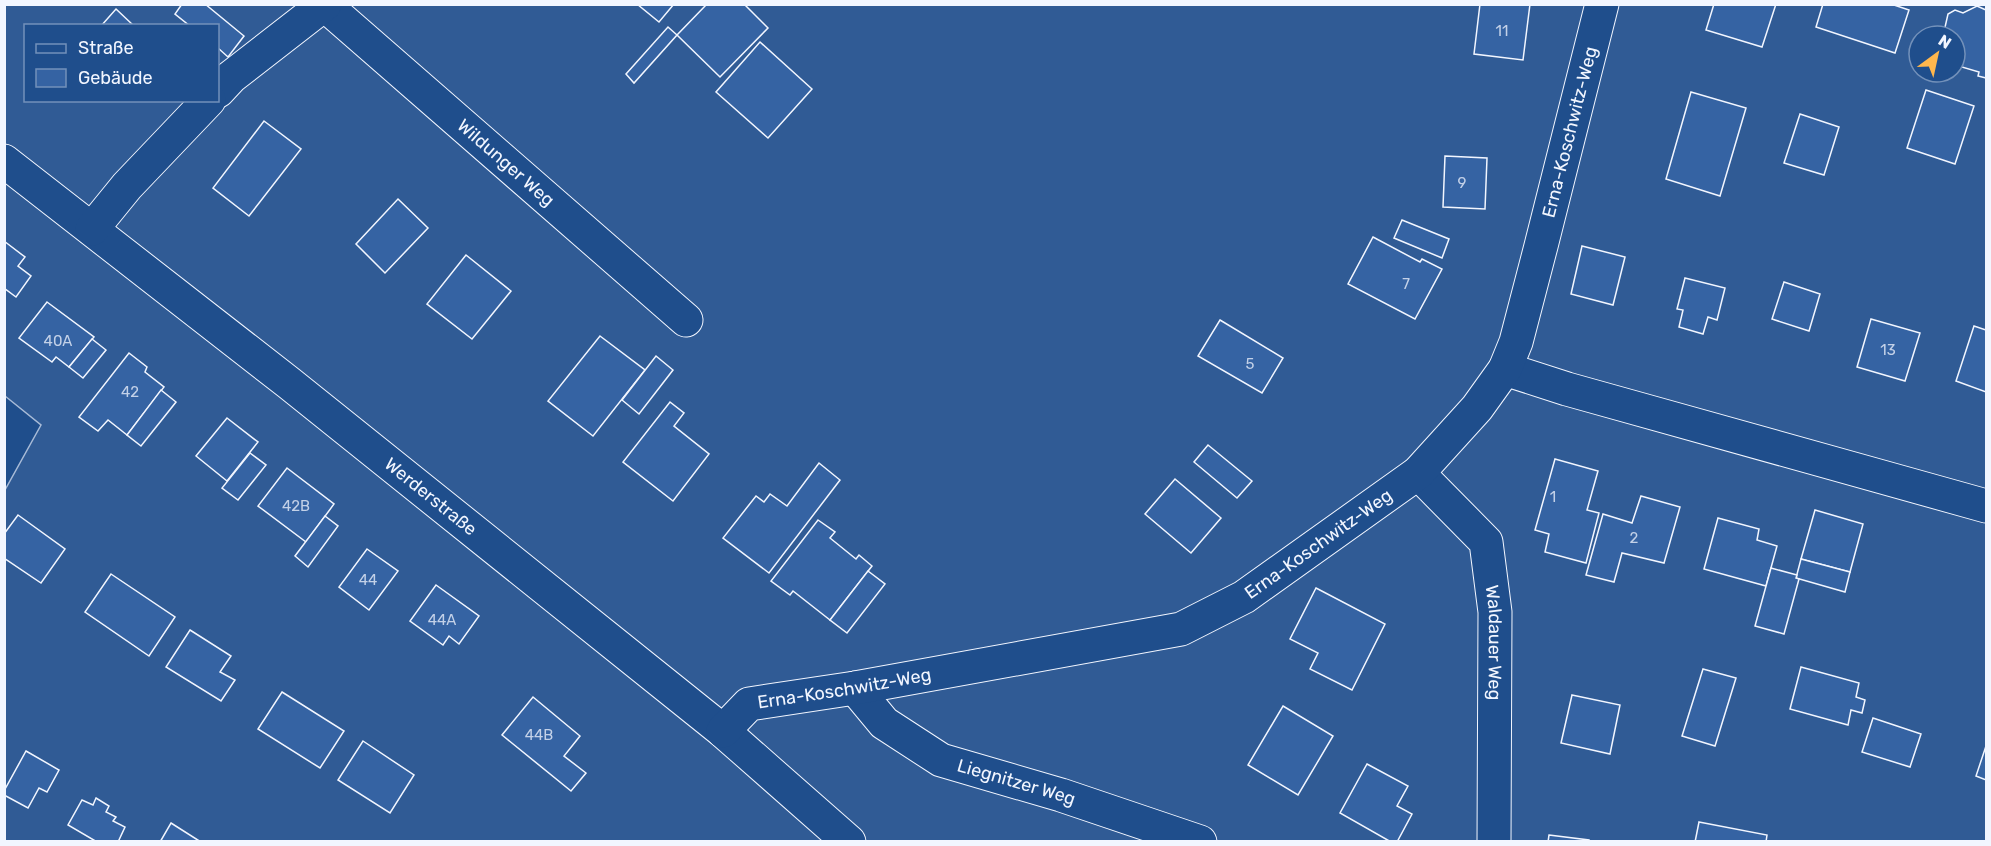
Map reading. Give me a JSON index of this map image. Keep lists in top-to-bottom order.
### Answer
{
  "streets": {
    "street": [
      "Erna-Koschwitz-Weg",
      "Wildunger Weg",
      "Werderstraße",
      "Waldauer Weg",
      "Liegnitzer Weg"
    ]
  },
  "crossings": [
    ["Erna-Koschwitz-Weg", "Werderstraße"],
    ["Erna-Koschwitz-Weg", "Waldauer Weg"],
    ["Erna-Koschwitz-Weg", "Liegnitzer Weg"]
  ],
  "house_numbers": [
    "11",
    "9",
    "7",
    "40A",
    "13",
    "5",
    "42",
    "1",
    "42B",
    "2",
    "44",
    "44A",
    "44B"
  ],
  "legend": ["Straße", "Gebäude"],
  "north": "top right"
}
